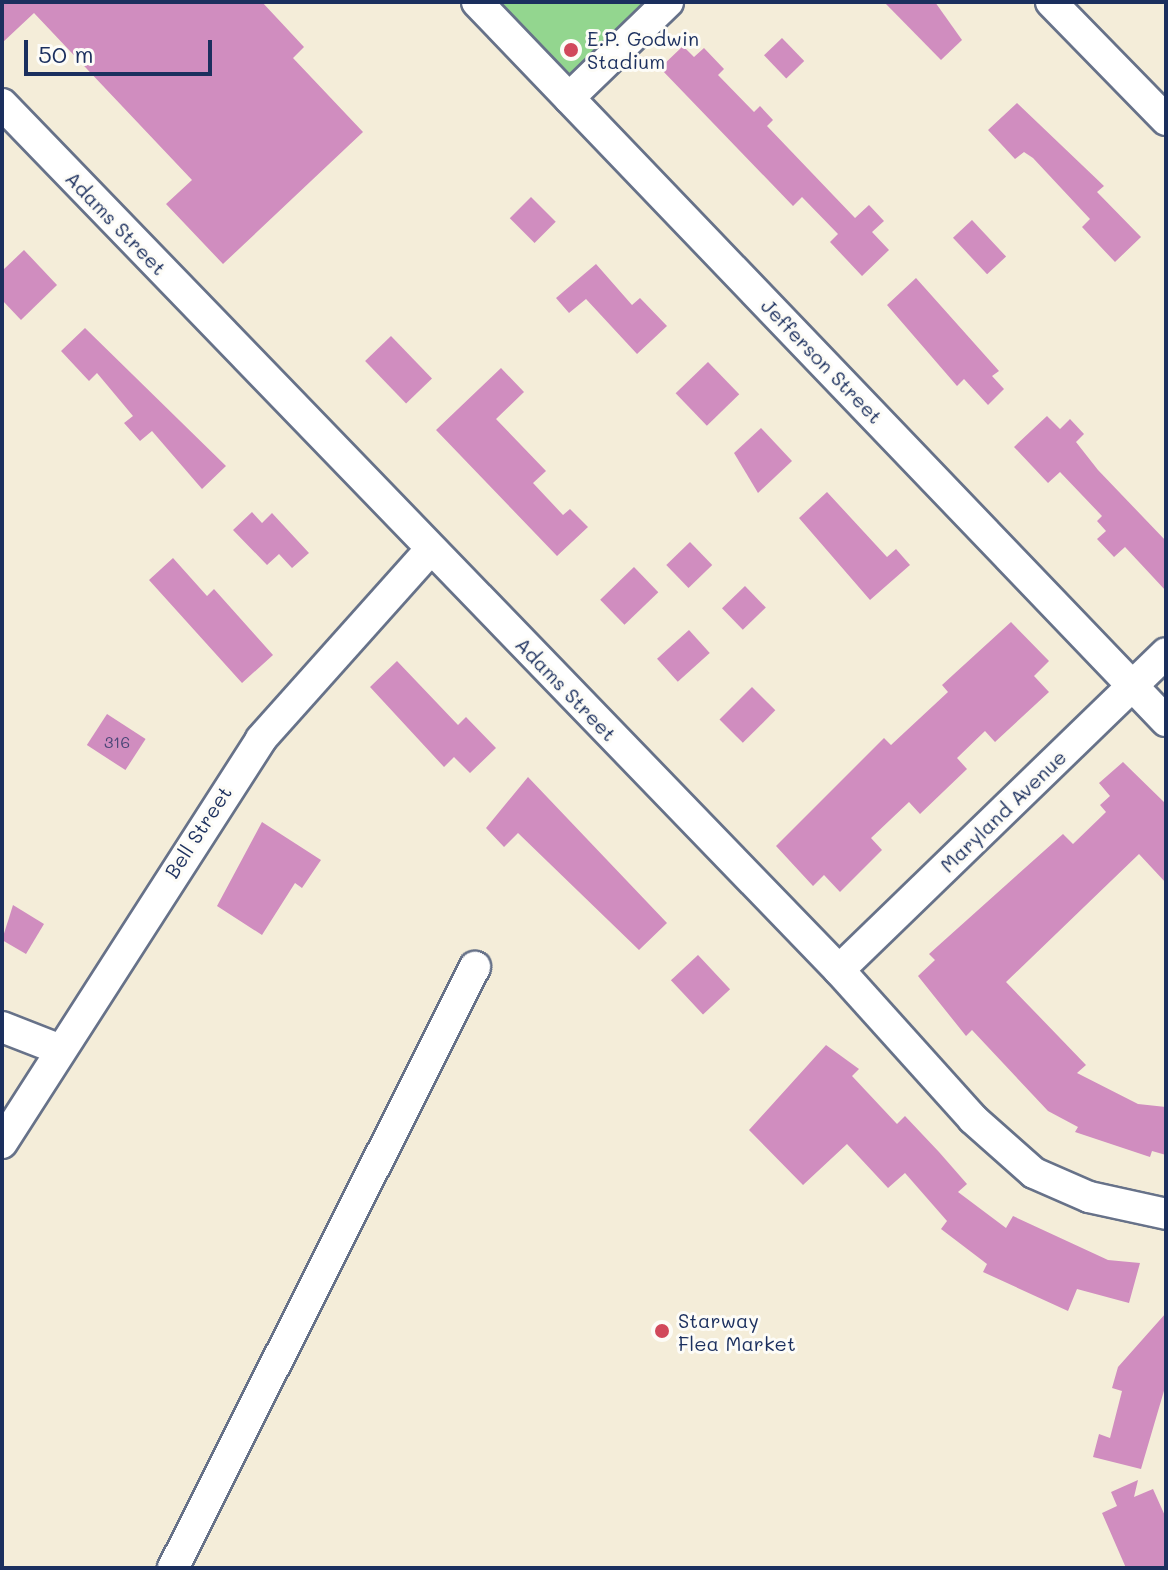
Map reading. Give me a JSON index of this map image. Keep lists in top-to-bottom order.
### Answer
{
  "streets": {
    "street": [
      "Adams Street",
      "Jefferson Street",
      "Maryland Avenue",
      "Bell Street"
    ]
  },
  "crossings": [
    ["Adams Street", "Maryland Avenue"],
    ["Adams Street", "Bell Street"],
    ["Jefferson Street", "Maryland Avenue"]
  ],
  "places": ["E.P. Godwin Stadium", "Starway Flea Market"],
  "house_numbers": ["316"],
  "scale_bar": "50 m"
}
